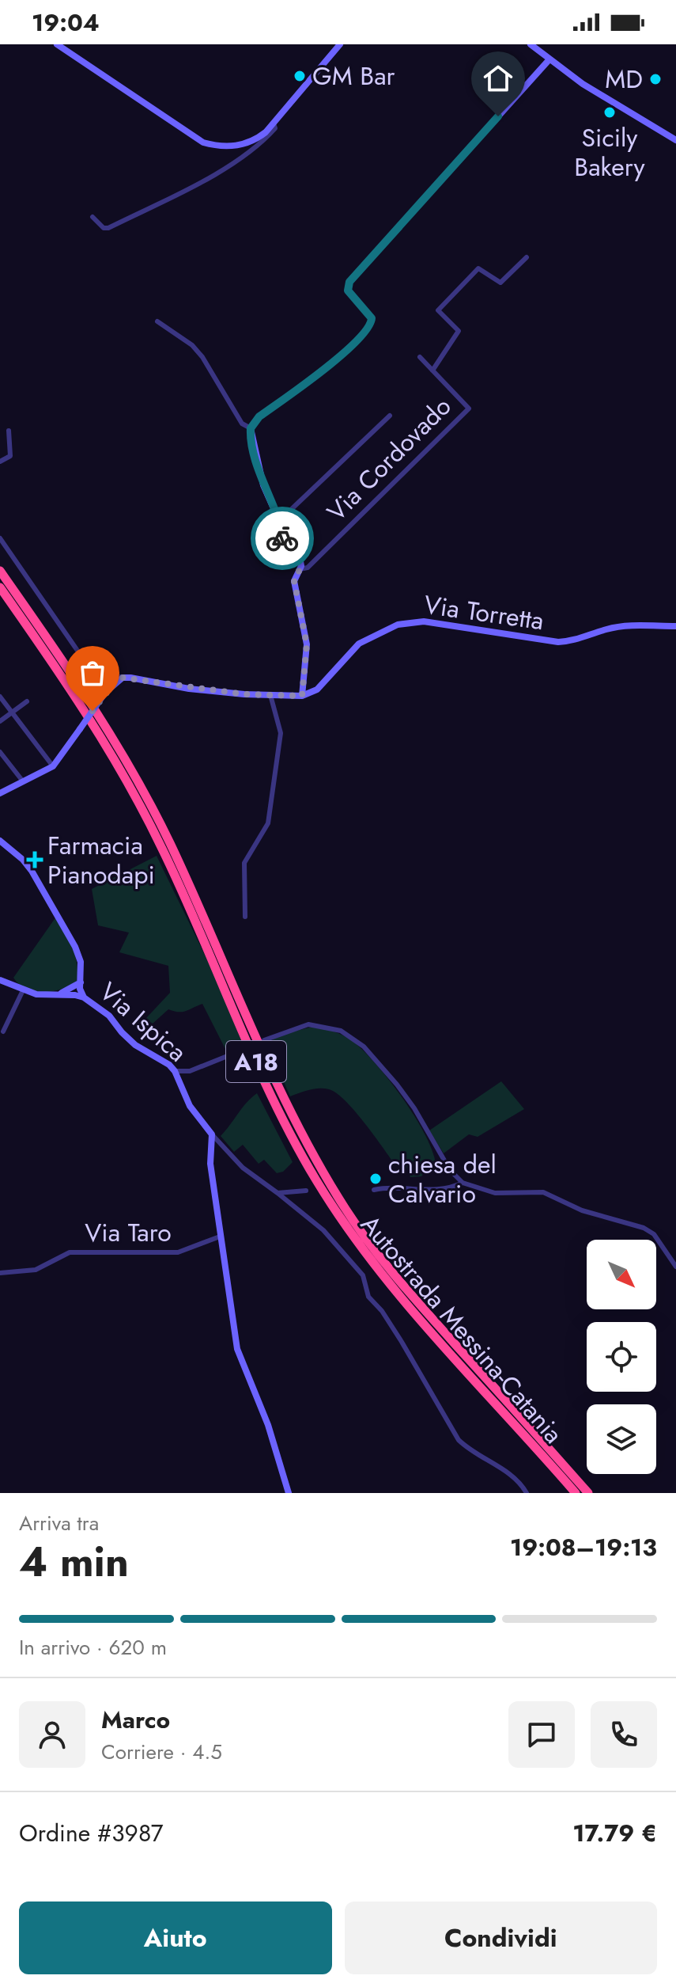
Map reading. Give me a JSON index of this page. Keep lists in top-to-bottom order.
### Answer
{
  "streets": {
    "highway": ["A18", "Autostrada Messina-Catania"],
    "street": [
      "Via Cordovado",
      "Via Torretta",
      "Via Ispica",
      "Via Taro"
    ]
  },
  "places": {
    "other": [
      "GM Bar",
      "MD",
      "Sicily Bakery",
      "chiesa del Calvario"
    ],
    "health": ["Farmacia Pianodapi"]
  },
  "north": "bottom right",
  "page": {
    "status": "19:04",
    "heading": ["4 min", "Arriva tra", "19:08–19:13"],
    "panel": [
      "Marco",
      "Corriere · 4.5",
      "Ordine #3987",
      "17.79 €"
    ],
    "bar": "In arrivo · 620 m",
    "buttons": ["Aiuto", "Condividi"]
  }
}
